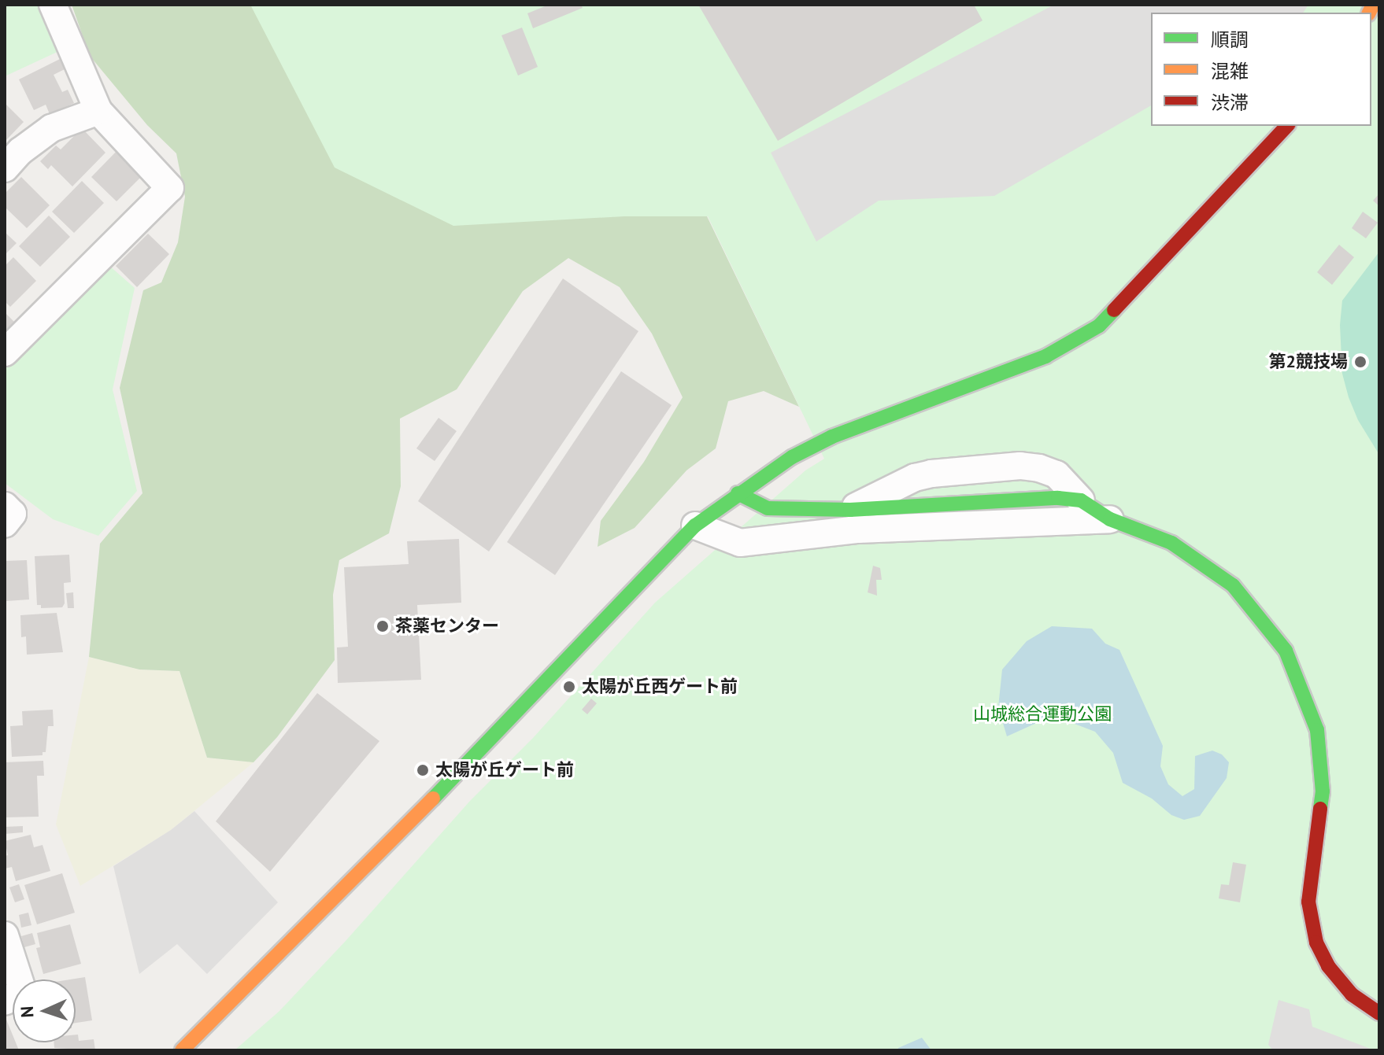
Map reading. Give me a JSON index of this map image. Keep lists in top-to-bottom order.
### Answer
{
  "parks": ["山城総合運動公園"],
  "places": [
    "第2競技場",
    "茶薬センター",
    "太陽が丘西ゲート前",
    "太陽が丘ゲート前"
  ],
  "legend": ["順調", "混雑", "渋滞"],
  "north": "left"
}
